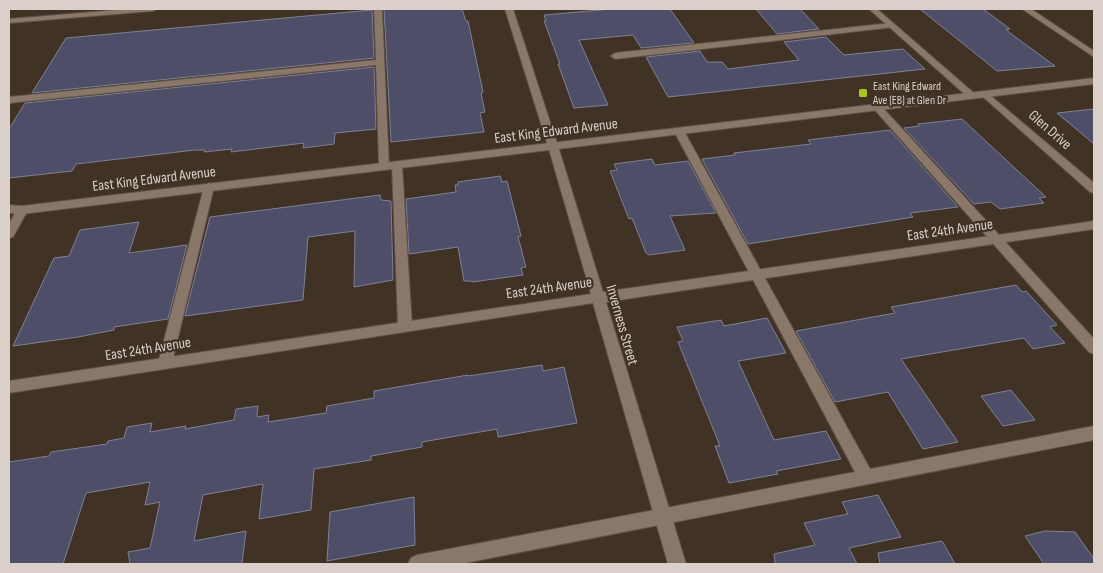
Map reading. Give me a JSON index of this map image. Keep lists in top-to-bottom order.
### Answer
{
  "streets": {
    "street": [
      "Glen Drive",
      "East King Edward Avenue",
      "East 24th Avenue",
      "Inverness Street"
    ]
  },
  "crossings": [
    ["Glen Drive", "East King Edward Avenue"],
    ["East King Edward Avenue", "Inverness Street"],
    ["East 24th Avenue", "Inverness Street"]
  ],
  "places": {
    "transit": ["East King Edward Ave (EB) at Glen Dr"]
  }
}
